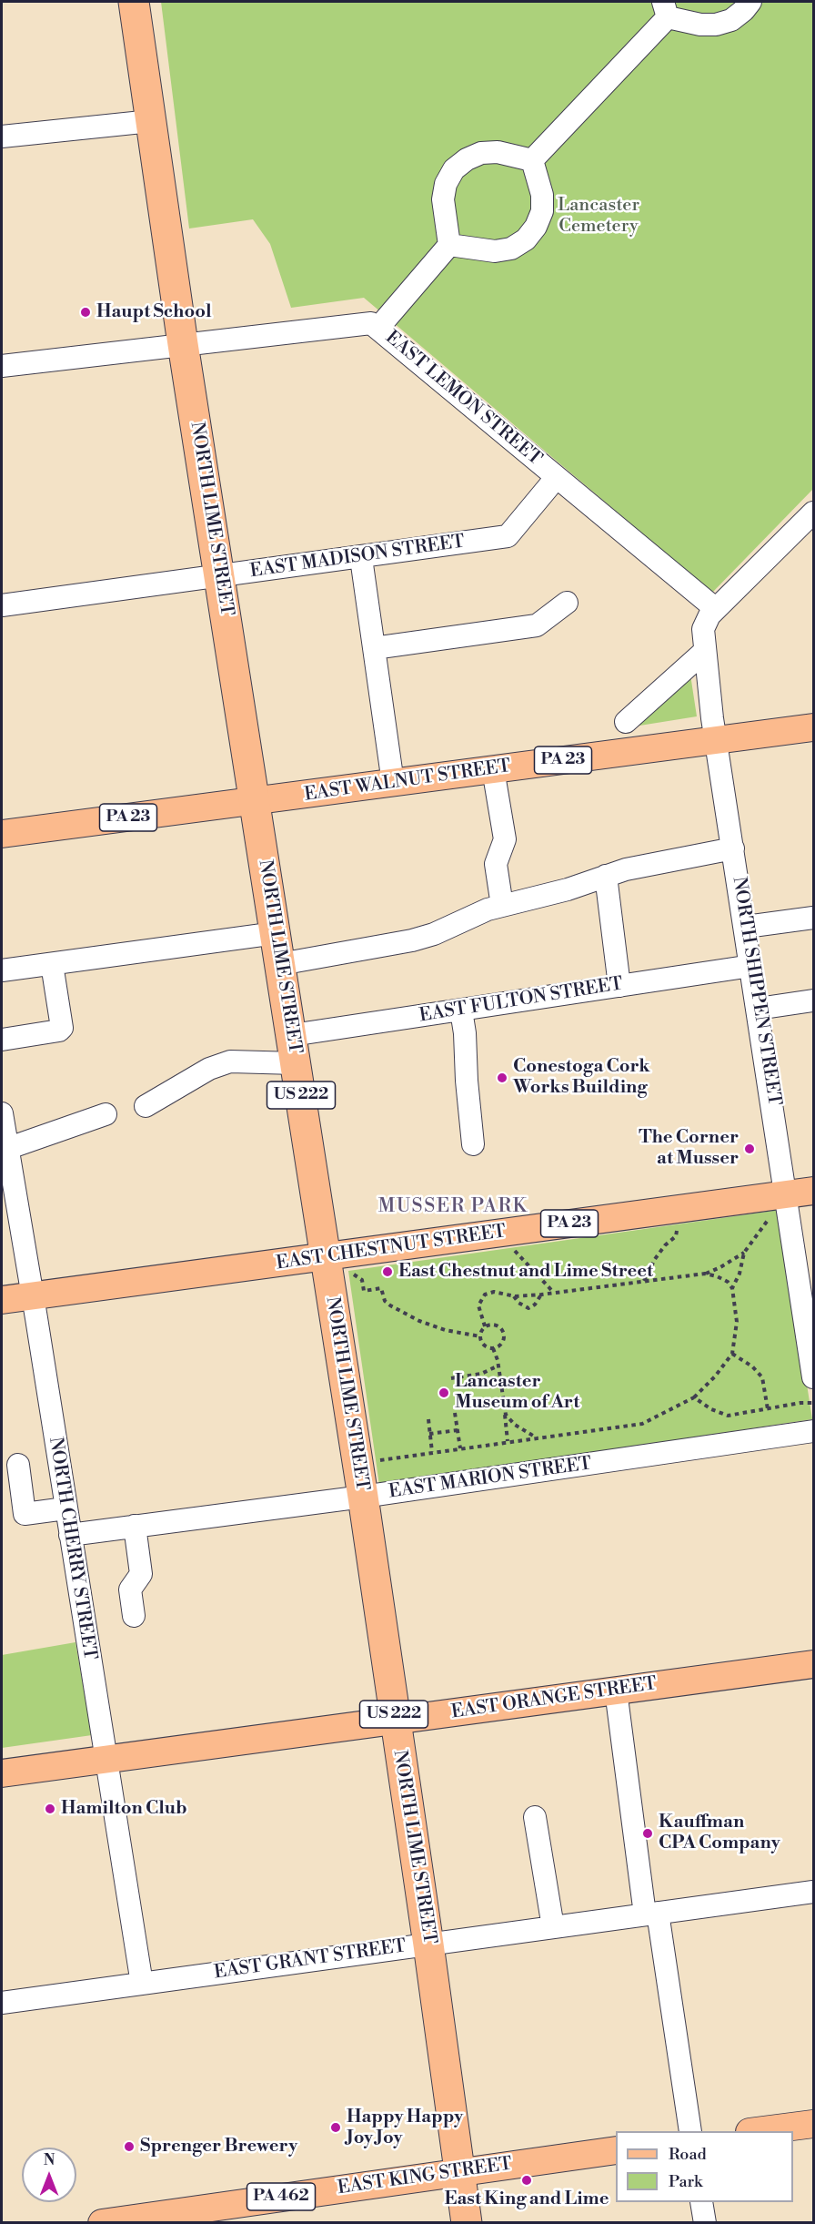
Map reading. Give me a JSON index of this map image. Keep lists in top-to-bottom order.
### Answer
{
  "streets": {
    "highway": ["NORTH LIME STREET", "US 222"],
    "main road": [
      "PA 23",
      "EAST WALNUT STREET",
      "EAST CHESTNUT STREET",
      "EAST ORANGE STREET",
      "EAST KING STREET",
      "PA 462"
    ],
    "street": [
      "EAST LEMON STREET",
      "EAST MADISON STREET",
      "NORTH SHIPPEN STREET",
      "EAST FULTON STREET",
      "EAST MARION STREET",
      "NORTH CHERRY STREET",
      "EAST GRANT STREET"
    ]
  },
  "crossings": [
    ["EAST LEMON STREET", "NORTH LIME STREET"],
    ["EAST LEMON STREET", "EAST MADISON STREET"],
    ["EAST LEMON STREET", "NORTH SHIPPEN STREET"],
    ["NORTH LIME STREET", "EAST MADISON STREET"],
    ["NORTH LIME STREET", "EAST WALNUT STREET"],
    ["NORTH LIME STREET", "EAST FULTON STREET"],
    ["NORTH LIME STREET", "US 222"],
    ["NORTH LIME STREET", "EAST CHESTNUT STREET"],
    ["NORTH LIME STREET", "EAST MARION STREET"],
    ["NORTH LIME STREET", "EAST ORANGE STREET"],
    ["NORTH LIME STREET", "EAST GRANT STREET"],
    ["NORTH LIME STREET", "EAST KING STREET"],
    ["EAST WALNUT STREET", "NORTH SHIPPEN STREET"],
    ["NORTH SHIPPEN STREET", "EAST FULTON STREET"],
    ["NORTH SHIPPEN STREET", "EAST CHESTNUT STREET"],
    ["US 222", "EAST KING STREET"],
    ["EAST CHESTNUT STREET", "NORTH CHERRY STREET"],
    ["EAST MARION STREET", "NORTH CHERRY STREET"],
    ["NORTH CHERRY STREET", "EAST ORANGE STREET"],
    ["NORTH CHERRY STREET", "EAST GRANT STREET"]
  ],
  "districts": ["MUSSER PARK"],
  "parks": ["Lancaster Cemetery"],
  "places": [
    "Haupt School",
    "Conestoga Cork Works Building",
    "The Corner at Musser",
    "East Chestnut and Lime Street",
    "Lancaster Museum of Art",
    "Hamilton Club",
    "Kauffman CPA Company",
    "Happy Happy Joy Joy",
    "Sprenger Brewery",
    "East King and Lime"
  ],
  "legend": ["Road", "Park"],
  "north": "top"
}
